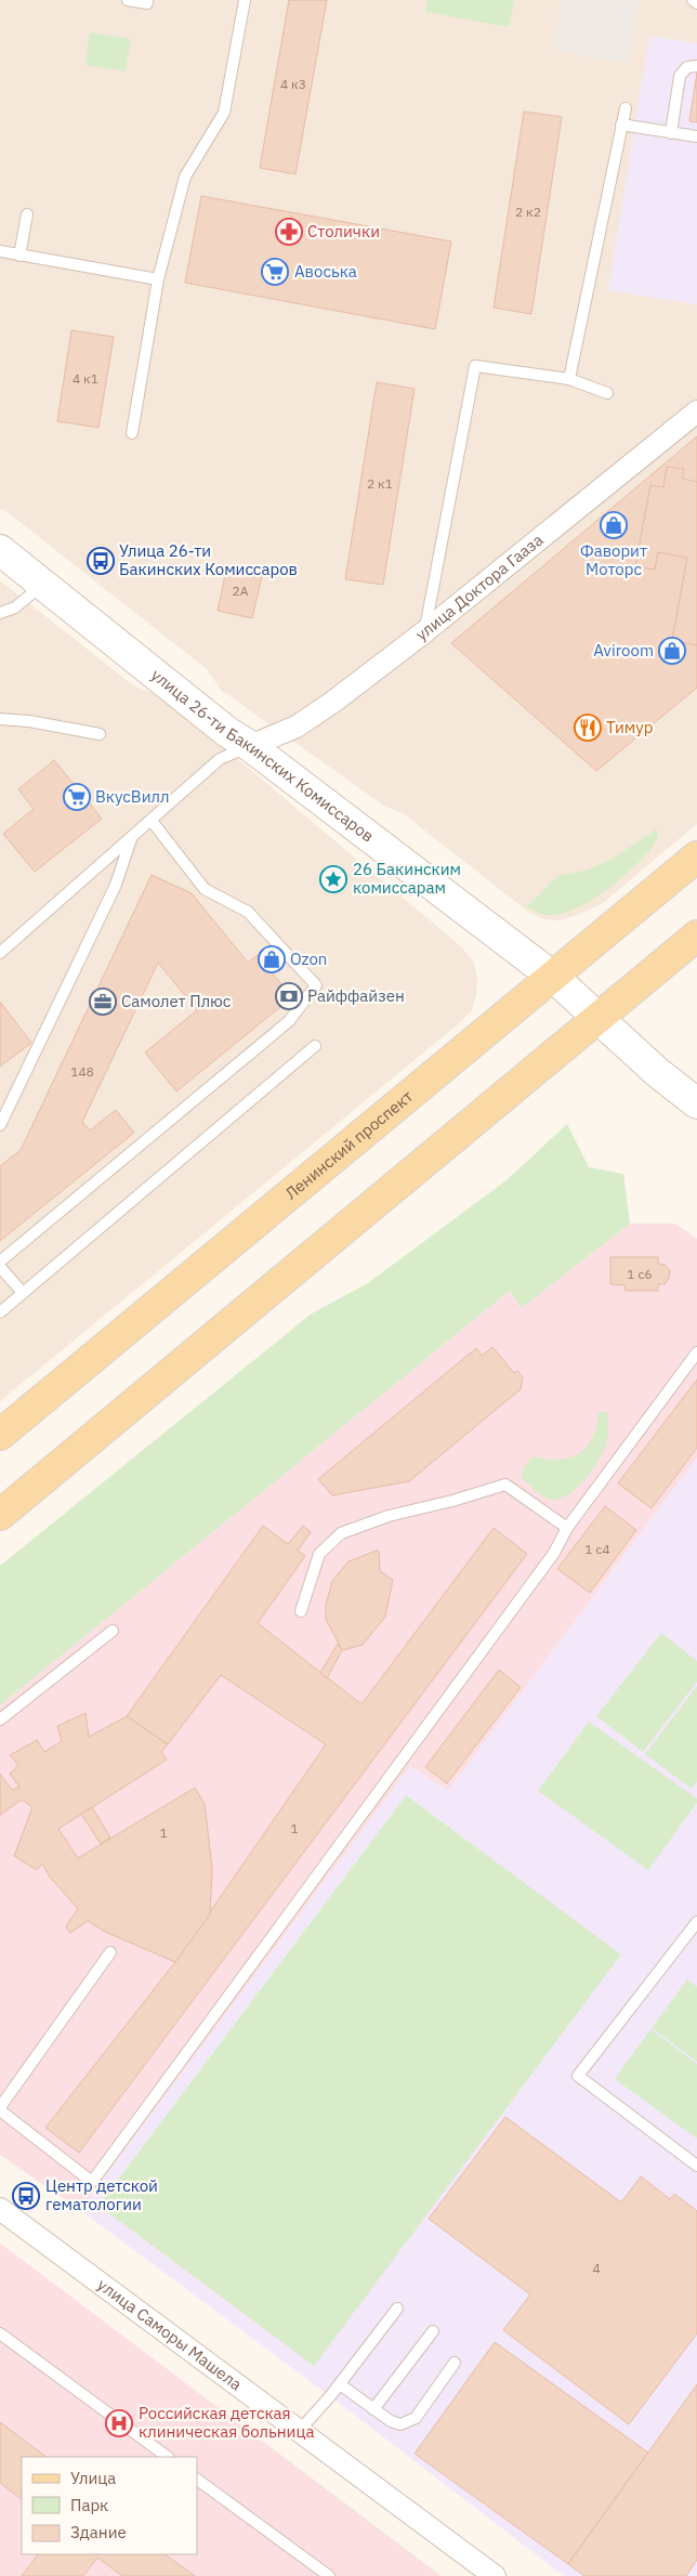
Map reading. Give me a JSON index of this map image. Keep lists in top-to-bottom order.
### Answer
{
  "streets": {
    "main road": ["улица 26-ти Бакинских Комиссаров", "Ленинский проспект"],
    "street": ["улица Доктора Гааза", "улица Саморы Машела"]
  },
  "crossings": [
    ["улица Доктора Гааза", "улица 26-ти Бакинских Комиссаров"],
    ["улица 26-ти Бакинских Комиссаров", "Ленинский проспект"]
  ],
  "places": {
    "pharmacy": ["Столички"],
    "supermarket": ["Авоська", "ВкусВилл"],
    "shop": ["Фаворит Моторс", "Aviroom", "Ozon"],
    "bus stop": ["Улица 26-ти Бакинских Комиссаров", "Центр детской гематологии"],
    "restaurant": ["Тимур"],
    "place": ["26 Бакинским комиссарам"],
    "bank": ["Райффайзен"],
    "office": ["Самолет Плюс"],
    "hospital": ["Российская детская клиническая больница"]
  },
  "house_numbers": [
    "4 к3",
    "2 к2",
    "4 к1",
    "2 к1",
    "2А",
    "148",
    "1 с6",
    "1 с4",
    "1",
    "1",
    "4"
  ],
  "legend": ["Улица", "Парк", "Здание"]
}
